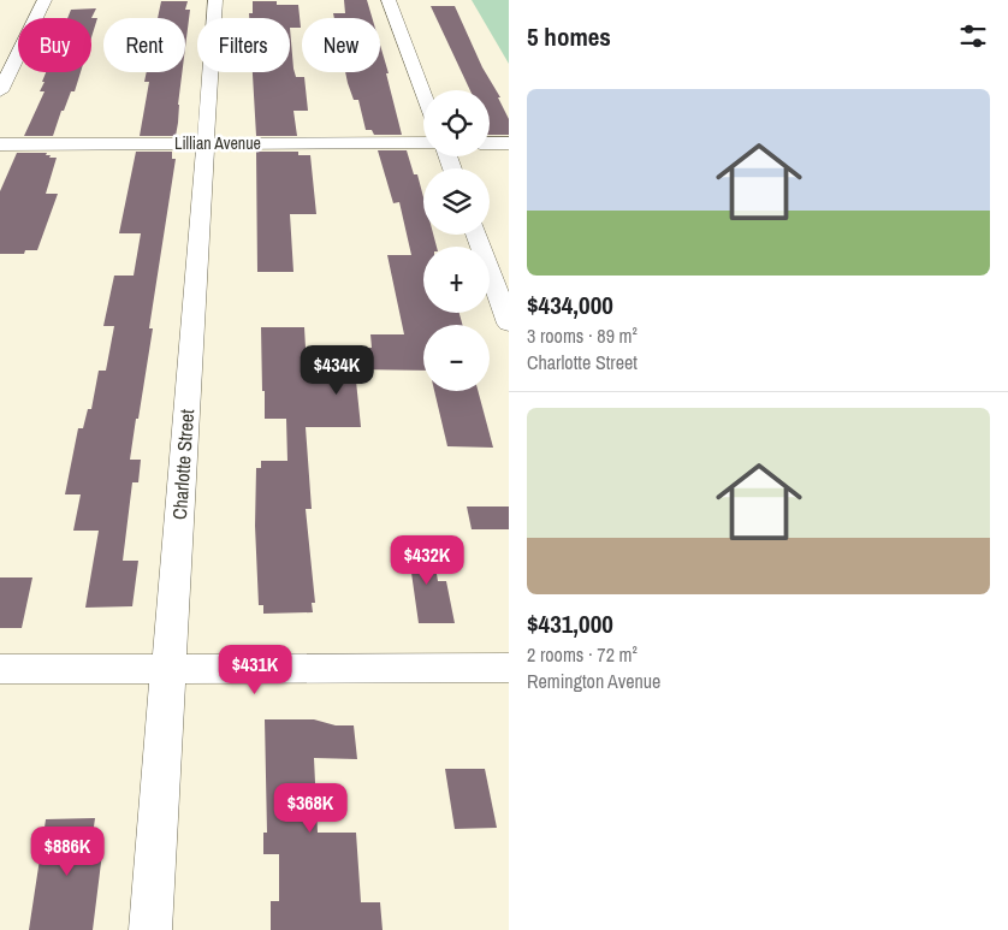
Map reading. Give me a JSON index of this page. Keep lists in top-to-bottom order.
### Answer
{
  "streets": {
    "street": ["Lillian Avenue", "Charlotte Street"]
  },
  "crossings": [
    ["Lillian Avenue", "Charlotte Street"]
  ],
  "page": {
    "heading": "5 homes",
    "chip": [
      "Buy",
      "Rent",
      "Filters",
      "New"
    ],
    "list": [
      {
        "name": "$434,000",
        "note": "3 rooms · 89 m² · Charlotte Street"
      },
      {
        "name": "$431,000",
        "note": "2 rooms · 72 m² · Remington Avenue"
      }
    ],
    "map_buttons": ["+", "−"],
    "price": [
      "$434K",
      "$432K",
      "$431K",
      "$368K",
      "$886K"
    ]
  }
}
